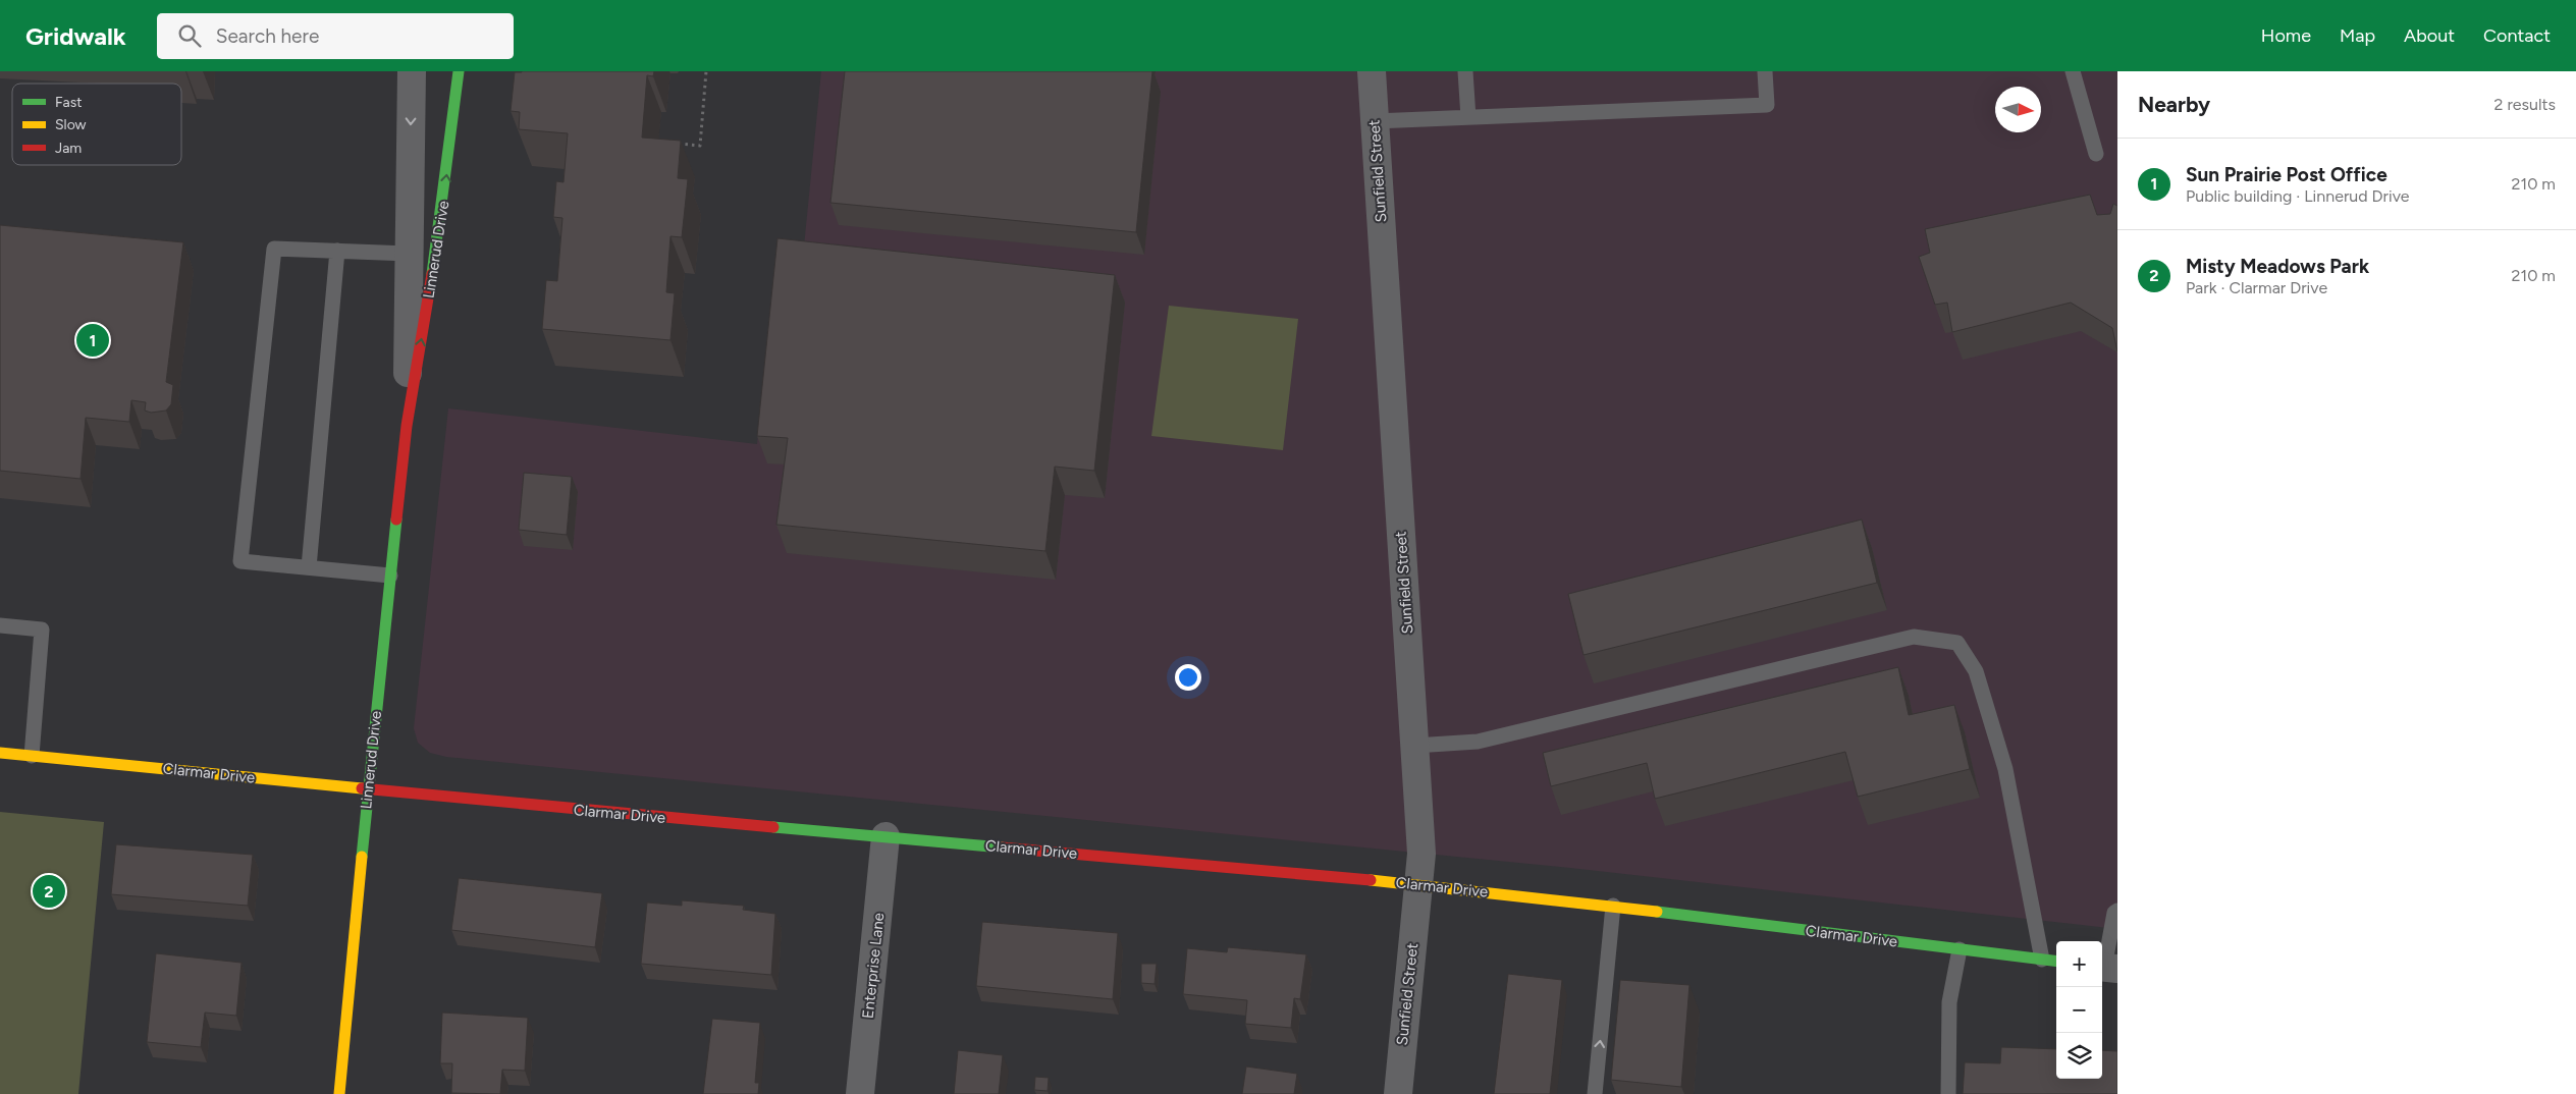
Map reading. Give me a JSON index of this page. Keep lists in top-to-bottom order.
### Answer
{
  "streets": {
    "street": [
      "Sunfield Street",
      "Linnerud Drive",
      "Clarmar Drive",
      "Enterprise Lane"
    ]
  },
  "crossings": [
    ["Sunfield Street", "Clarmar Drive"],
    ["Linnerud Drive", "Clarmar Drive"],
    ["Clarmar Drive", "Enterprise Lane"]
  ],
  "legend": ["Fast", "Slow", "Jam"],
  "north": "right",
  "page": {
    "header": "Gridwalk",
    "search": "Search here",
    "nav": [
      "Home",
      "Map",
      "About",
      "Contact"
    ],
    "heading": ["Nearby", "2 results"],
    "list": [
      {
        "mark": "1",
        "name": "Sun Prairie Post Office",
        "note": "Public building · Linnerud Drive",
        "value": "210 m"
      },
      {
        "mark": "2",
        "name": "Misty Meadows Park",
        "note": "Park · Clarmar Drive",
        "value": "210 m"
      }
    ],
    "pins": ["1", "2"],
    "map_buttons": ["+", "−"]
  }
}
